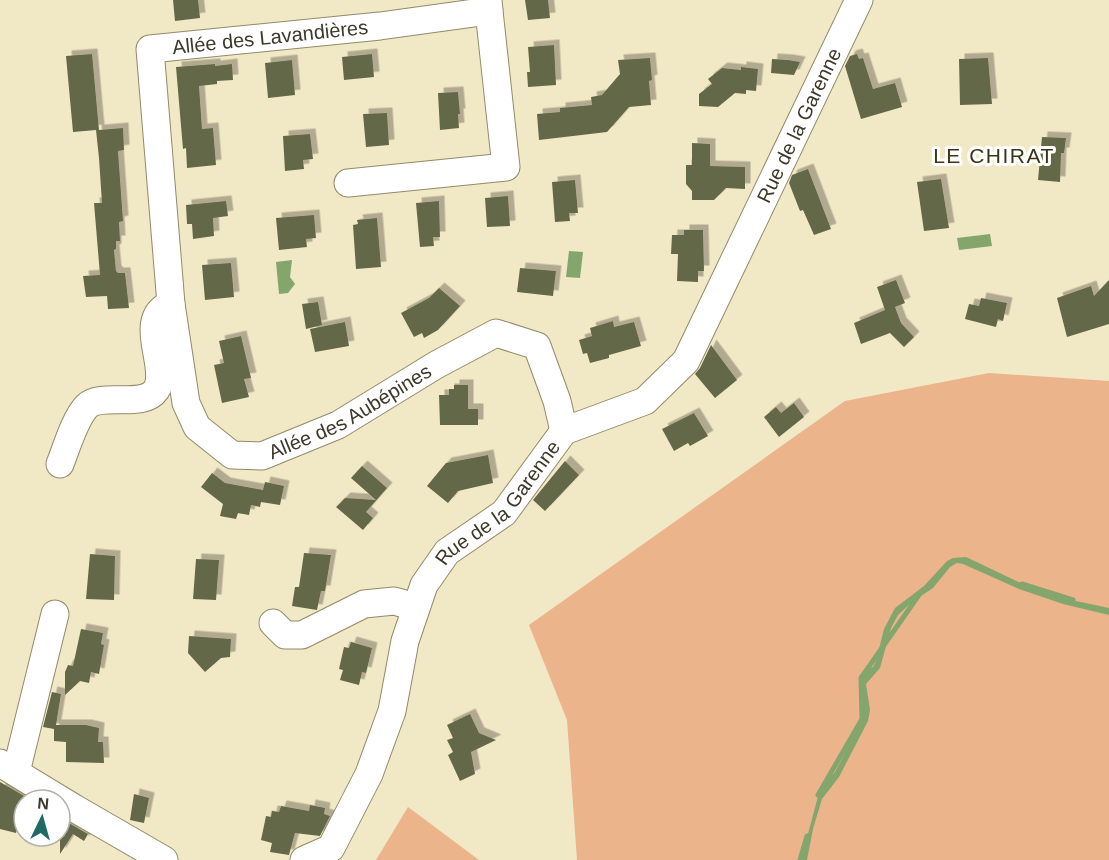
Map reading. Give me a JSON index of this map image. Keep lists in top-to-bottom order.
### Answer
{
  "streets": {
    "street": ["Allée des Lavandières", "Rue de la Garenne", "Allée des Aubépines"]
  },
  "crossings": [
    ["Allée des Lavandières", "Allée des Aubépines"],
    ["Rue de la Garenne", "Allée des Aubépines"]
  ],
  "districts": ["LE CHIRAT"],
  "north": "top"
}
